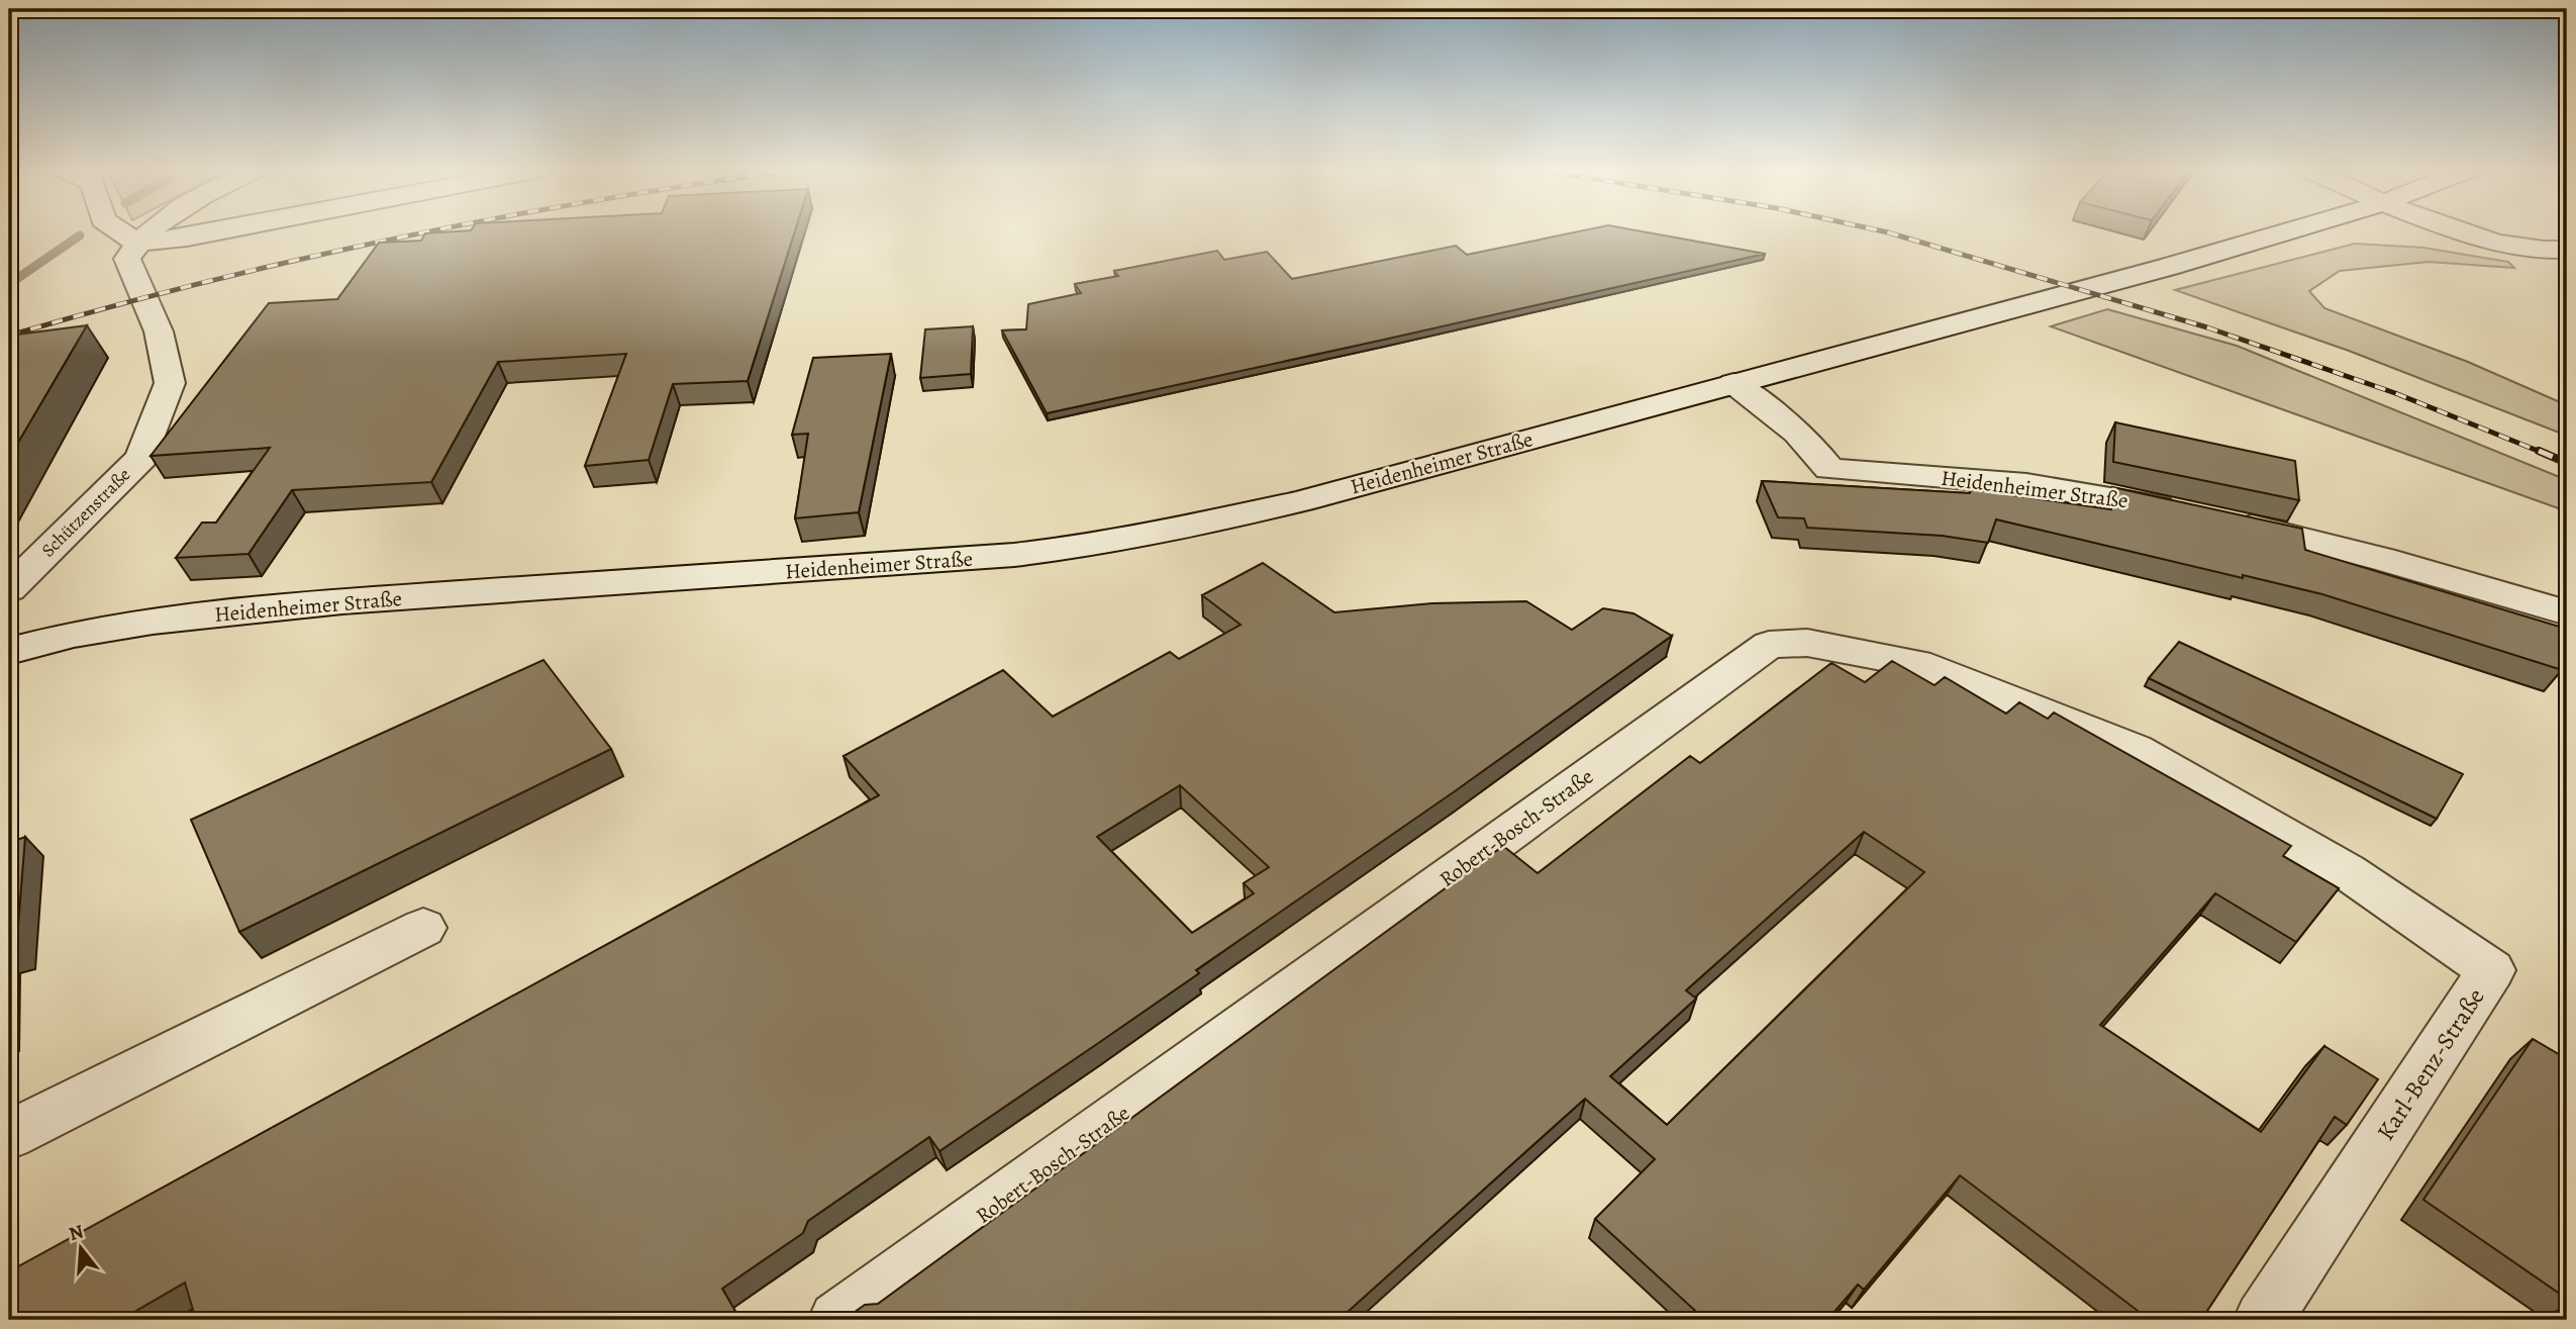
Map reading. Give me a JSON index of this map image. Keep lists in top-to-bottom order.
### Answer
{
  "streets": {
    "street": [
      "Heidenheimer Straße",
      "Schützenstraße",
      "Robert-Bosch-Straße",
      "Karl-Benz-Straße"
    ]
  },
  "crossings": [
    ["Robert-Bosch-Straße", "Karl-Benz-Straße"]
  ],
  "north": "top"
}
